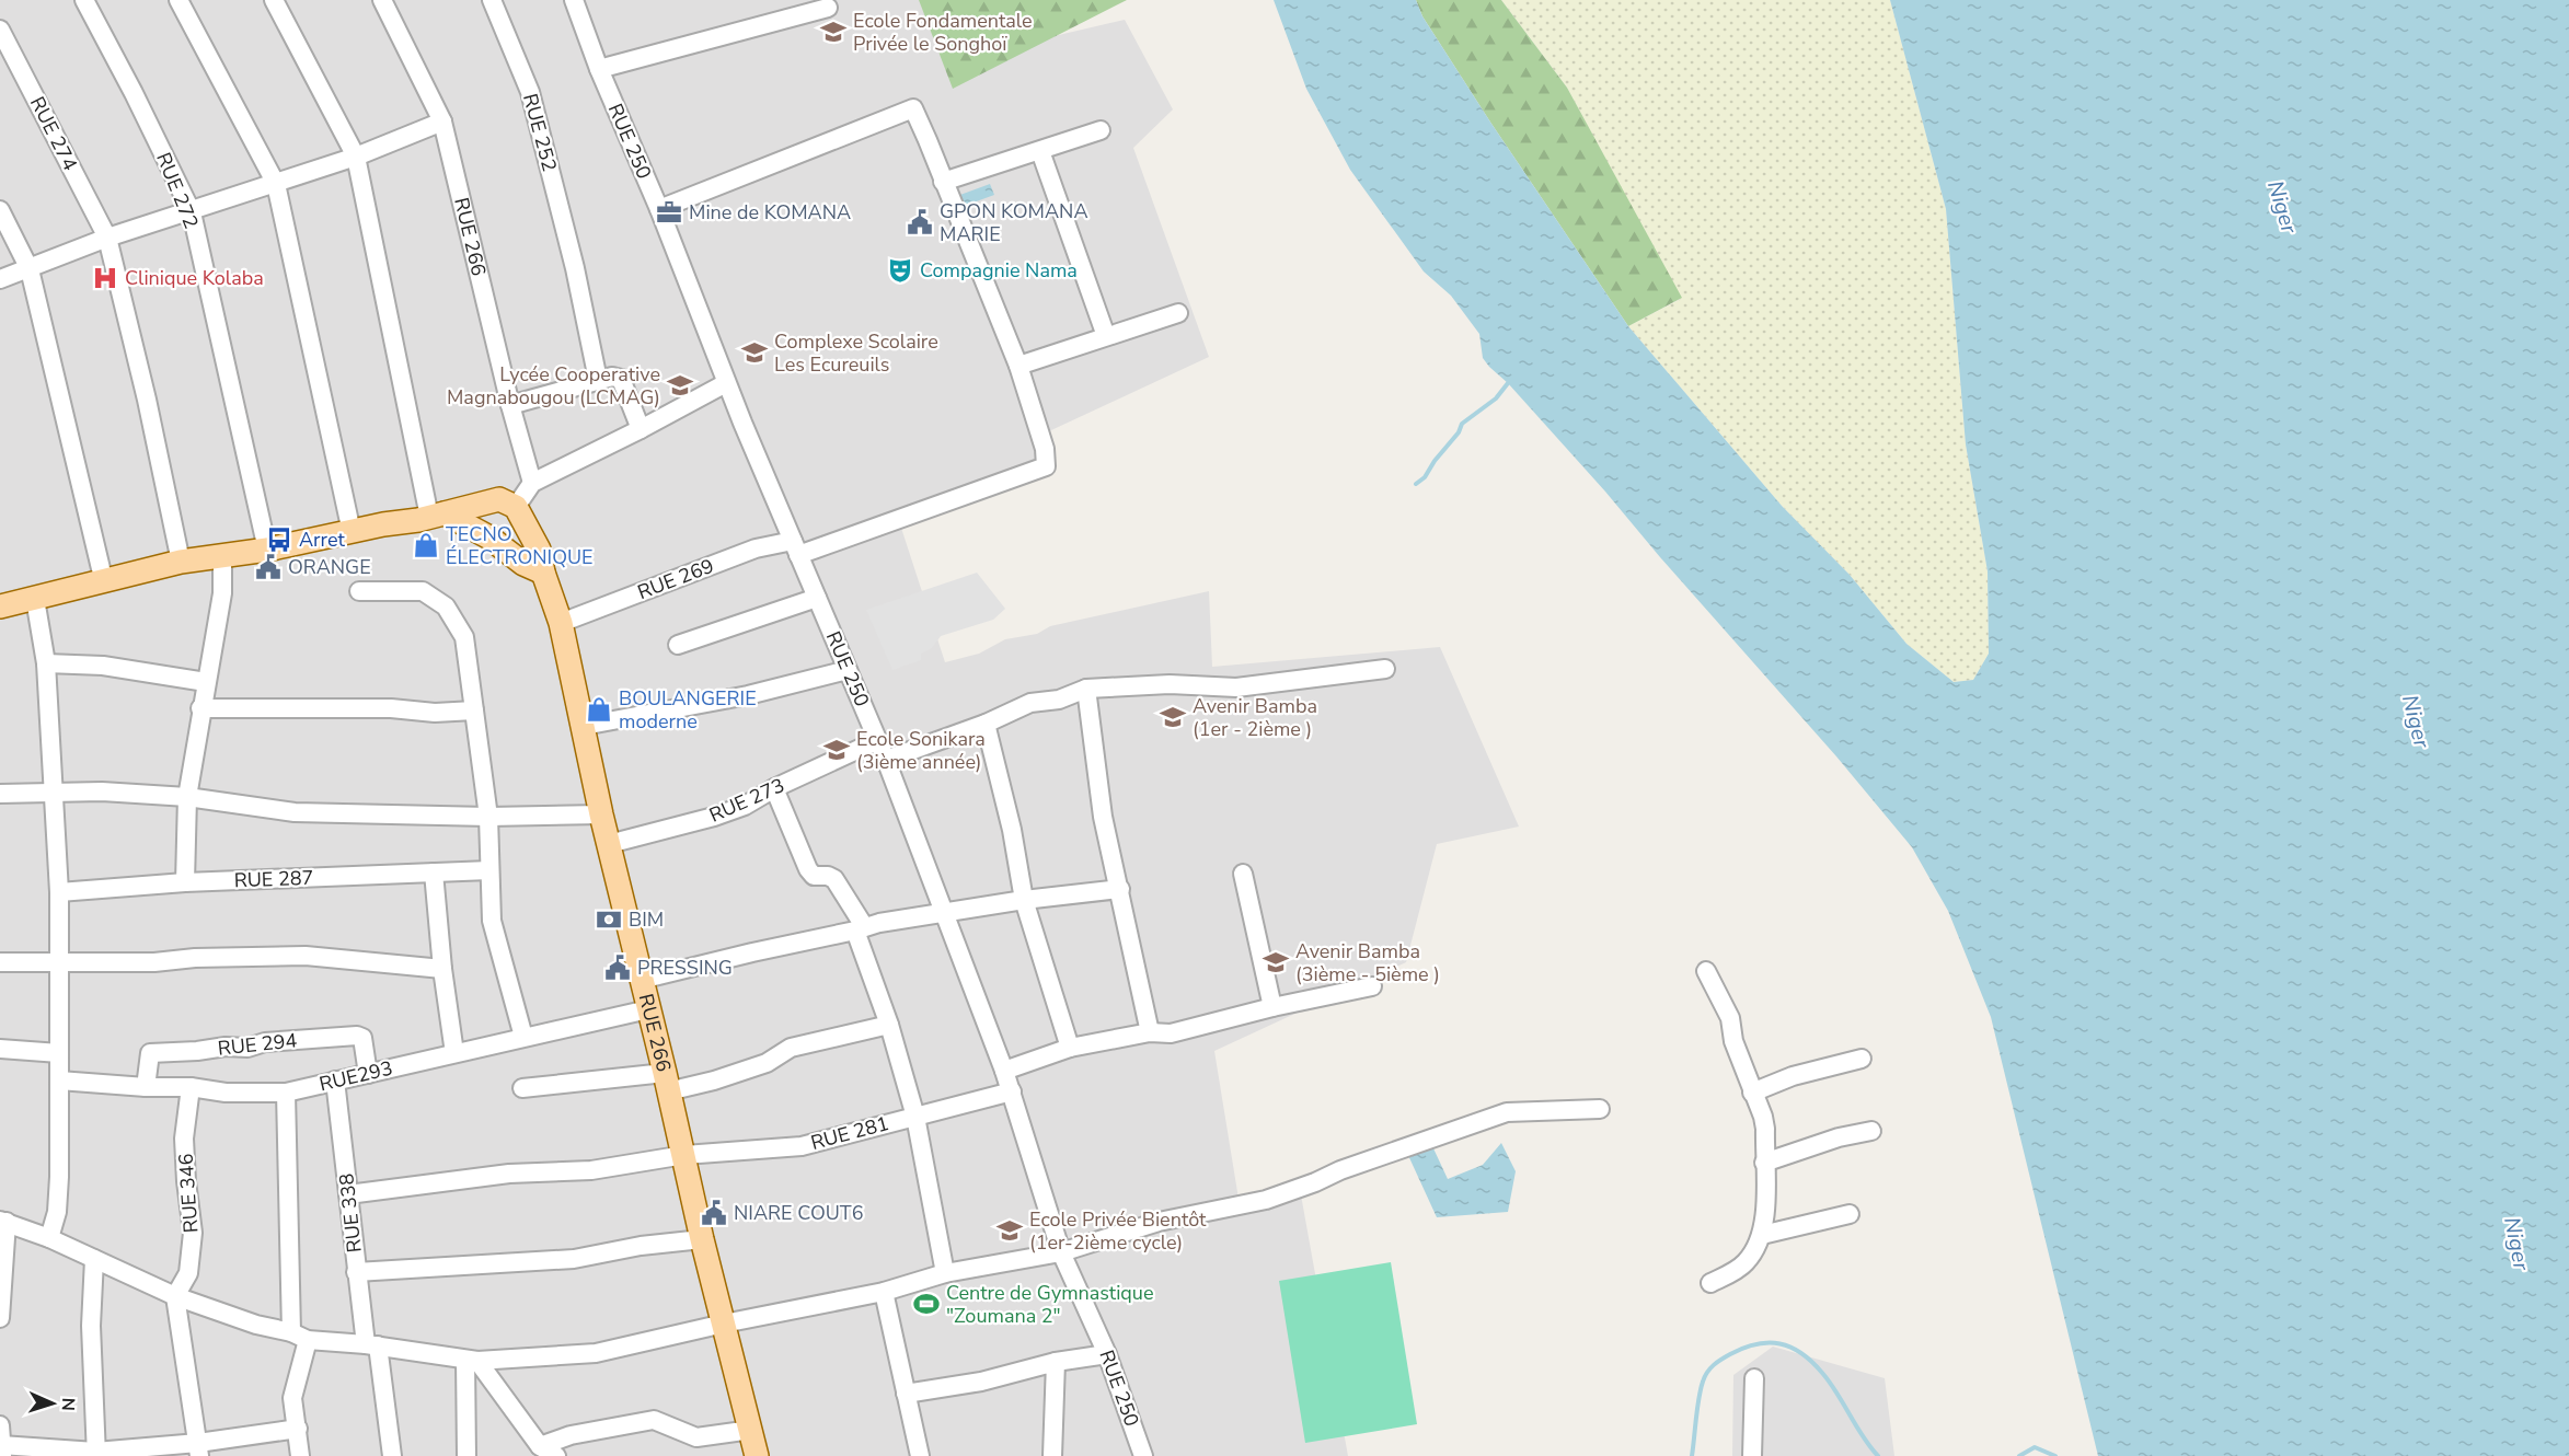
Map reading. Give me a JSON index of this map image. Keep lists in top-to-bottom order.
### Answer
{
  "streets": {
    "main road": ["RUE 266"],
    "street": [
      "RUE 252",
      "RUE 274",
      "RUE 250",
      "RUE 272",
      "RUE 269",
      "RUE 273",
      "RUE 287",
      "RUE 294",
      "RUE293",
      "RUE 281",
      "RUE 346",
      "RUE 338"
    ]
  },
  "crossings": [
    ["RUE 250", "RUE 269"],
    ["RUE 250", "RUE 273"],
    ["RUE 250", "RUE 281"],
    ["RUE 266", "RUE 269"],
    ["RUE 266", "RUE 273"],
    ["RUE 266", "RUE293"],
    ["RUE 266", "RUE 281"],
    ["RUE 294", "RUE293"],
    ["RUE293", "RUE 346"],
    ["RUE293", "RUE 338"],
    ["RUE 281", "RUE 338"]
  ],
  "water": ["Niger"],
  "places": {
    "school or university": [
      "Ecole Fondamentale Privée le Songhoï",
      "Complexe Scolaire Les Ecureuils",
      "Lycée Cooperative Magnabougou (LCMAG)",
      "Avenir Bamba (1er - 2ième )",
      "Ecole Sonikara (3ième année)",
      "Avenir Bamba (3ième - 5ième )",
      "Ecole Privée Bientôt (1er-2ième cycle)"
    ],
    "office": ["Mine de KOMANA"],
    "public building": [
      "GPON KOMANA MARIE",
      "ORANGE",
      "PRESSING",
      "NIARE COUT6"
    ],
    "theatre": ["Compagnie Nama"],
    "hospital": ["Clinique Kolaba"],
    "bus stop": ["Arret"],
    "shop": ["TECNO ÉLECTRONIQUE", "BOULANGERIE moderne"],
    "bank": ["BIM"],
    "sports": ["Centre de Gymnastique \"Zoumana 2\""]
  },
  "north": "right"
}
